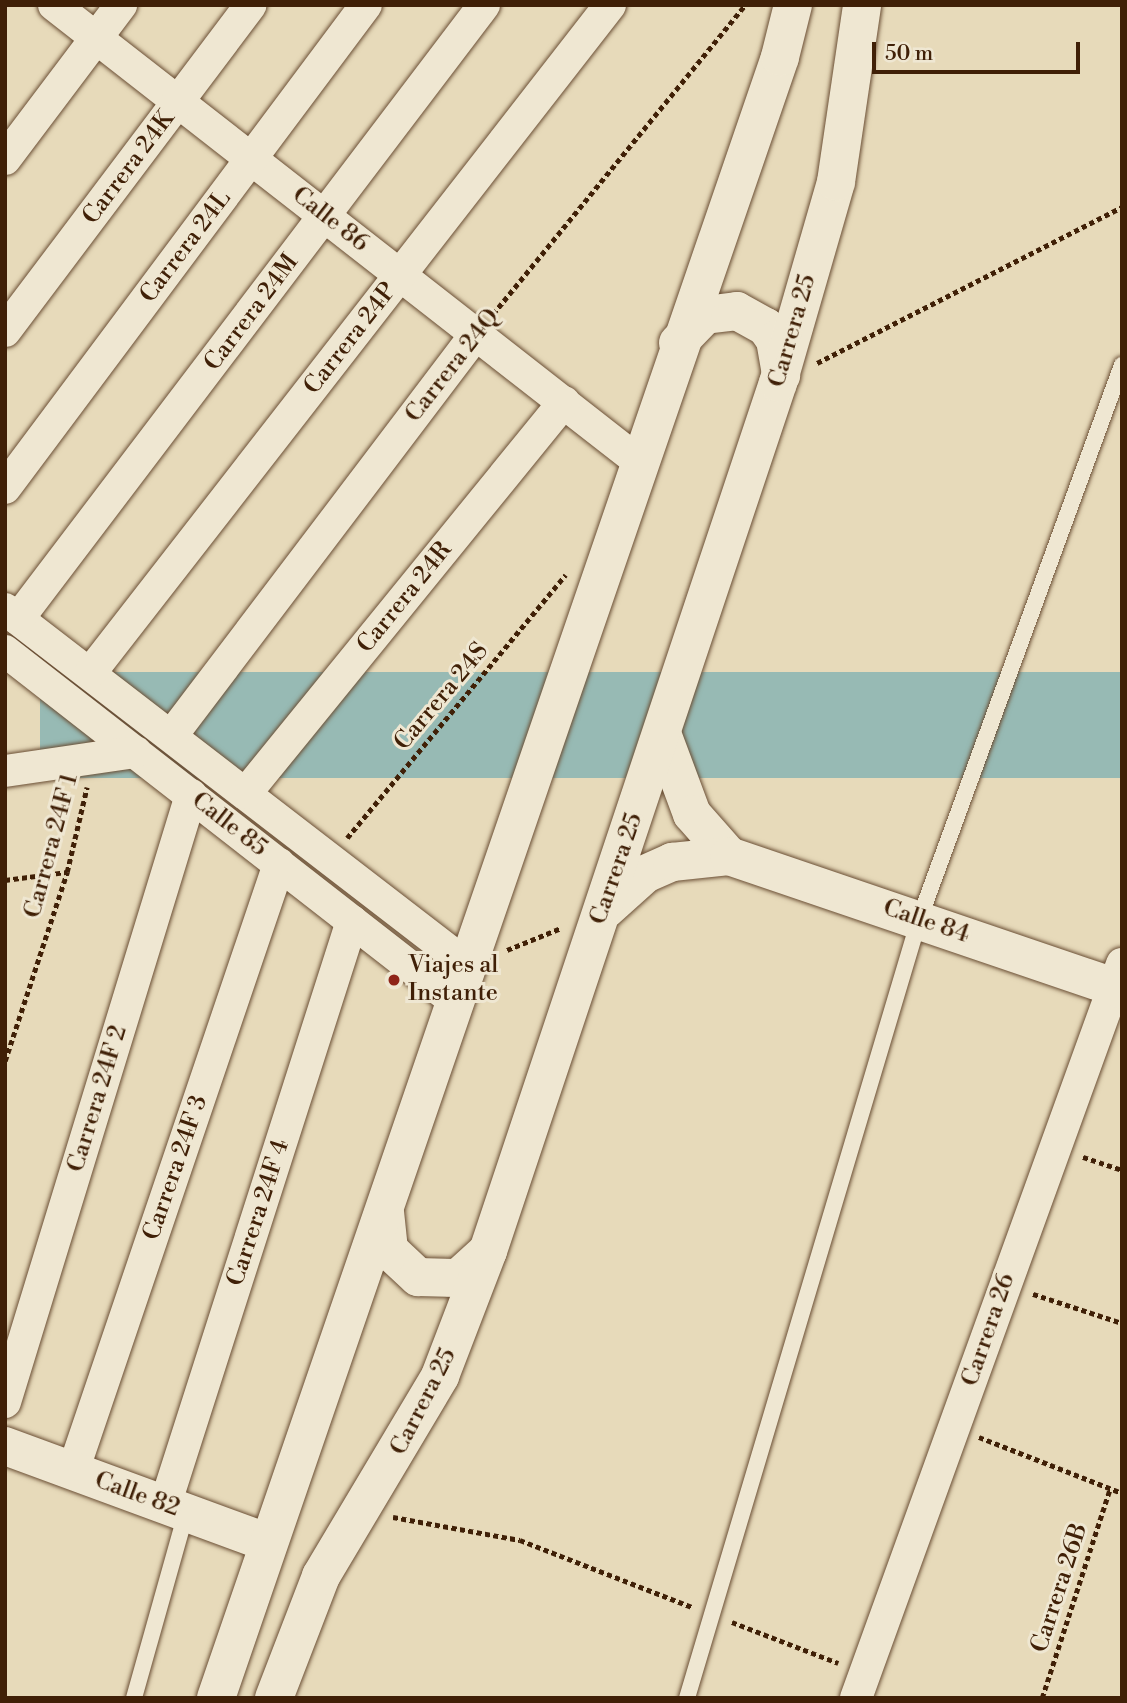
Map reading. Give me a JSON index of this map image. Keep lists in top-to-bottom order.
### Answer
{
  "streets": {
    "main road": ["Carrera 25", "Calle 84", "Calle 82"],
    "street": [
      "Carrera 24K",
      "Calle 86",
      "Carrera 24L",
      "Carrera 24M",
      "Carrera 24P",
      "Carrera 24Q",
      "Carrera 24R",
      "Calle 85",
      "Carrera 24F 2",
      "Carrera 24F 3",
      "Carrera 24F 4",
      "Carrera 26"
    ],
    "path": ["Carrera 24S", "Carrera 24F 1", "Carrera 26B"]
  },
  "crossings": [
    ["Carrera 24K", "Calle 86"],
    ["Calle 86", "Carrera 24L"],
    ["Calle 86", "Carrera 24M"],
    ["Calle 86", "Carrera 24P"],
    ["Calle 86", "Carrera 24Q"],
    ["Calle 86", "Carrera 24R"],
    ["Carrera 25", "Calle 84"],
    ["Calle 85", "Carrera 24F 2"],
    ["Calle 85", "Carrera 24F 3"],
    ["Calle 85", "Carrera 24F 4"],
    ["Calle 84", "Carrera 26"],
    ["Carrera 24F 3", "Calle 82"],
    ["Carrera 24F 4", "Calle 82"]
  ],
  "places": ["Viajes al Instante"],
  "scale_bar": "50 m"
}
